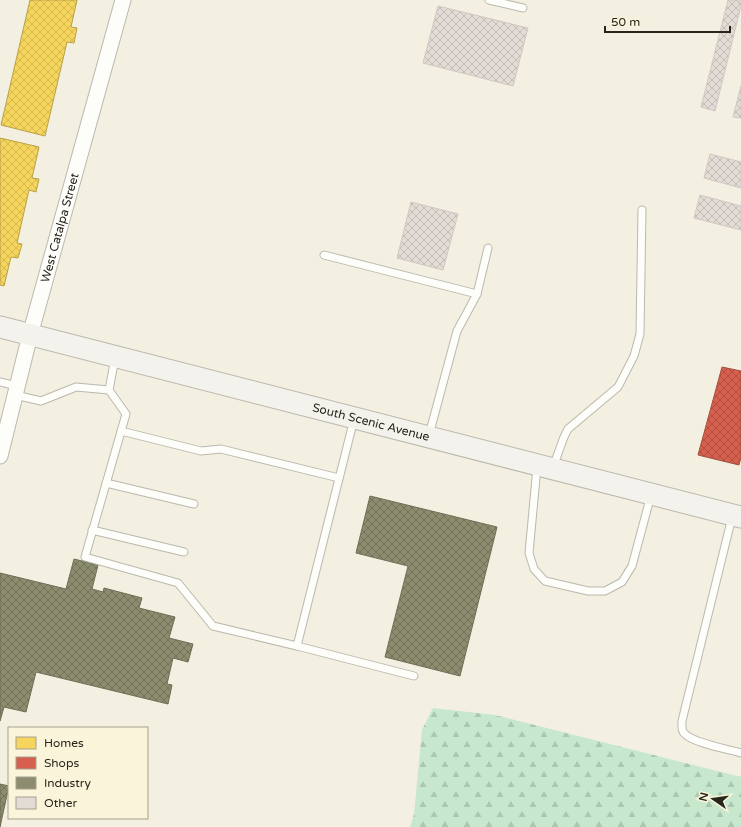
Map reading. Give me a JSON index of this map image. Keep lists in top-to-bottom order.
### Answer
{
  "streets": {
    "main road": ["South Scenic Avenue"],
    "street": ["West Catalpa Street"]
  },
  "crossings": [
    ["West Catalpa Street", "South Scenic Avenue"]
  ],
  "legend": [
    "Homes",
    "Shops",
    "Industry",
    "Other"
  ],
  "scale_bar": "50 m",
  "north": "left"
}
